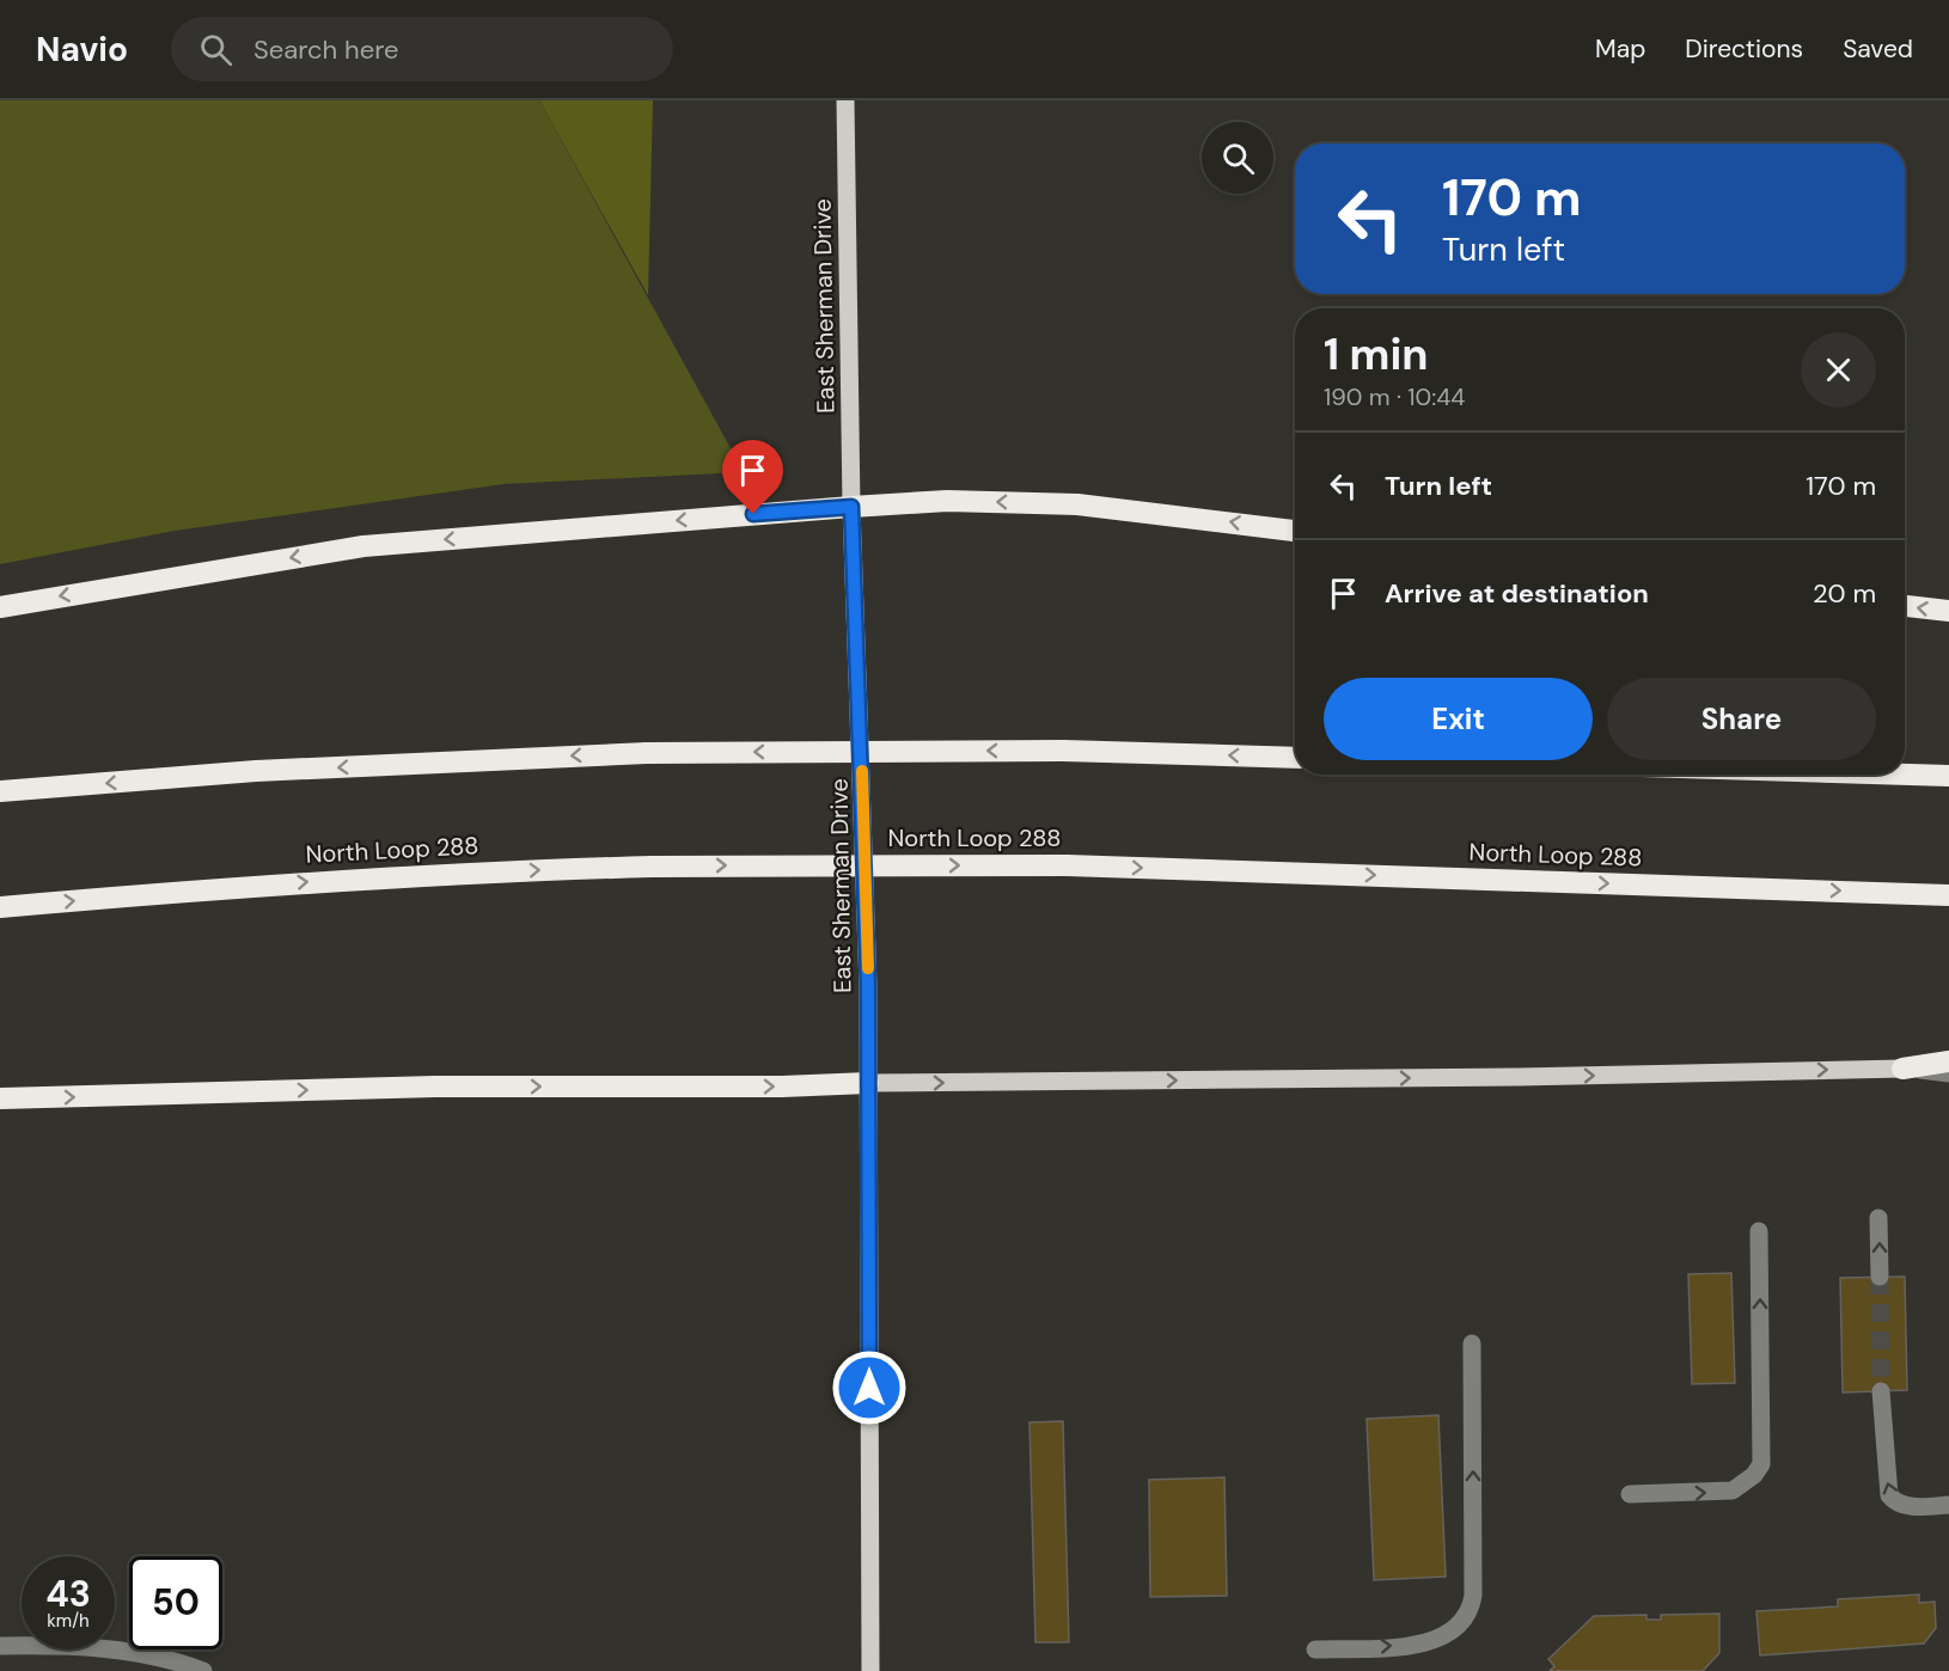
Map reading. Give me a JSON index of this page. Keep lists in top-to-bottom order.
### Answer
{
  "streets": {
    "highway": ["North Loop 288"],
    "main road": ["East Sherman Drive"]
  },
  "page": {
    "header": "Navio",
    "search": "Search here",
    "nav": ["Map", "Directions", "Saved"],
    "turn": ["170 m", "Turn left"],
    "heading": ["1 min", "190 m · 10:44"],
    "list": [
      {
        "name": "Turn left",
        "value": "170 m"
      },
      {
        "name": "Arrive at destination",
        "value": "20 m"
      }
    ],
    "buttons": ["Exit", "Share"],
    "speed": "43 km/h",
    "limit": "50"
  }
}
